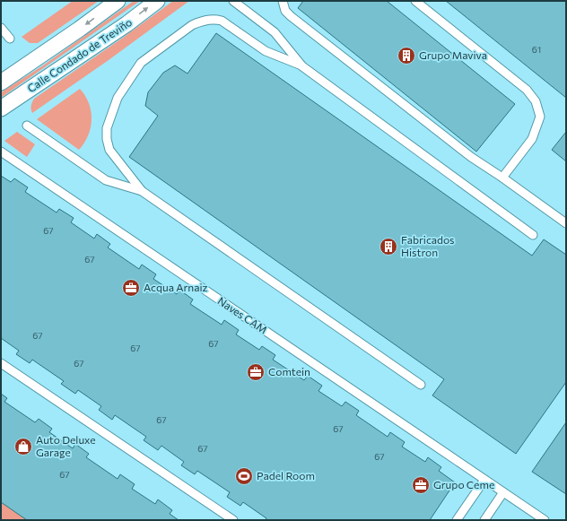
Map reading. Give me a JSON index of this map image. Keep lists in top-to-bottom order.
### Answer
{
  "streets": {
    "street": ["Calle Condado de Treviño"],
    "lane": ["Naves CAM"]
  },
  "places": {
    "building": ["Grupo Maviva", "Fabricados Histron"],
    "office": ["Acqua Arnaiz", "Comtein", "Grupo Ceme"],
    "shop": ["Auto Deluxe Garage"],
    "sports": ["Padel Room"]
  },
  "house_numbers": [
    "61",
    "67",
    "67",
    "67",
    "67",
    "67",
    "67",
    "67",
    "67",
    "67",
    "67",
    "67"
  ]
}
